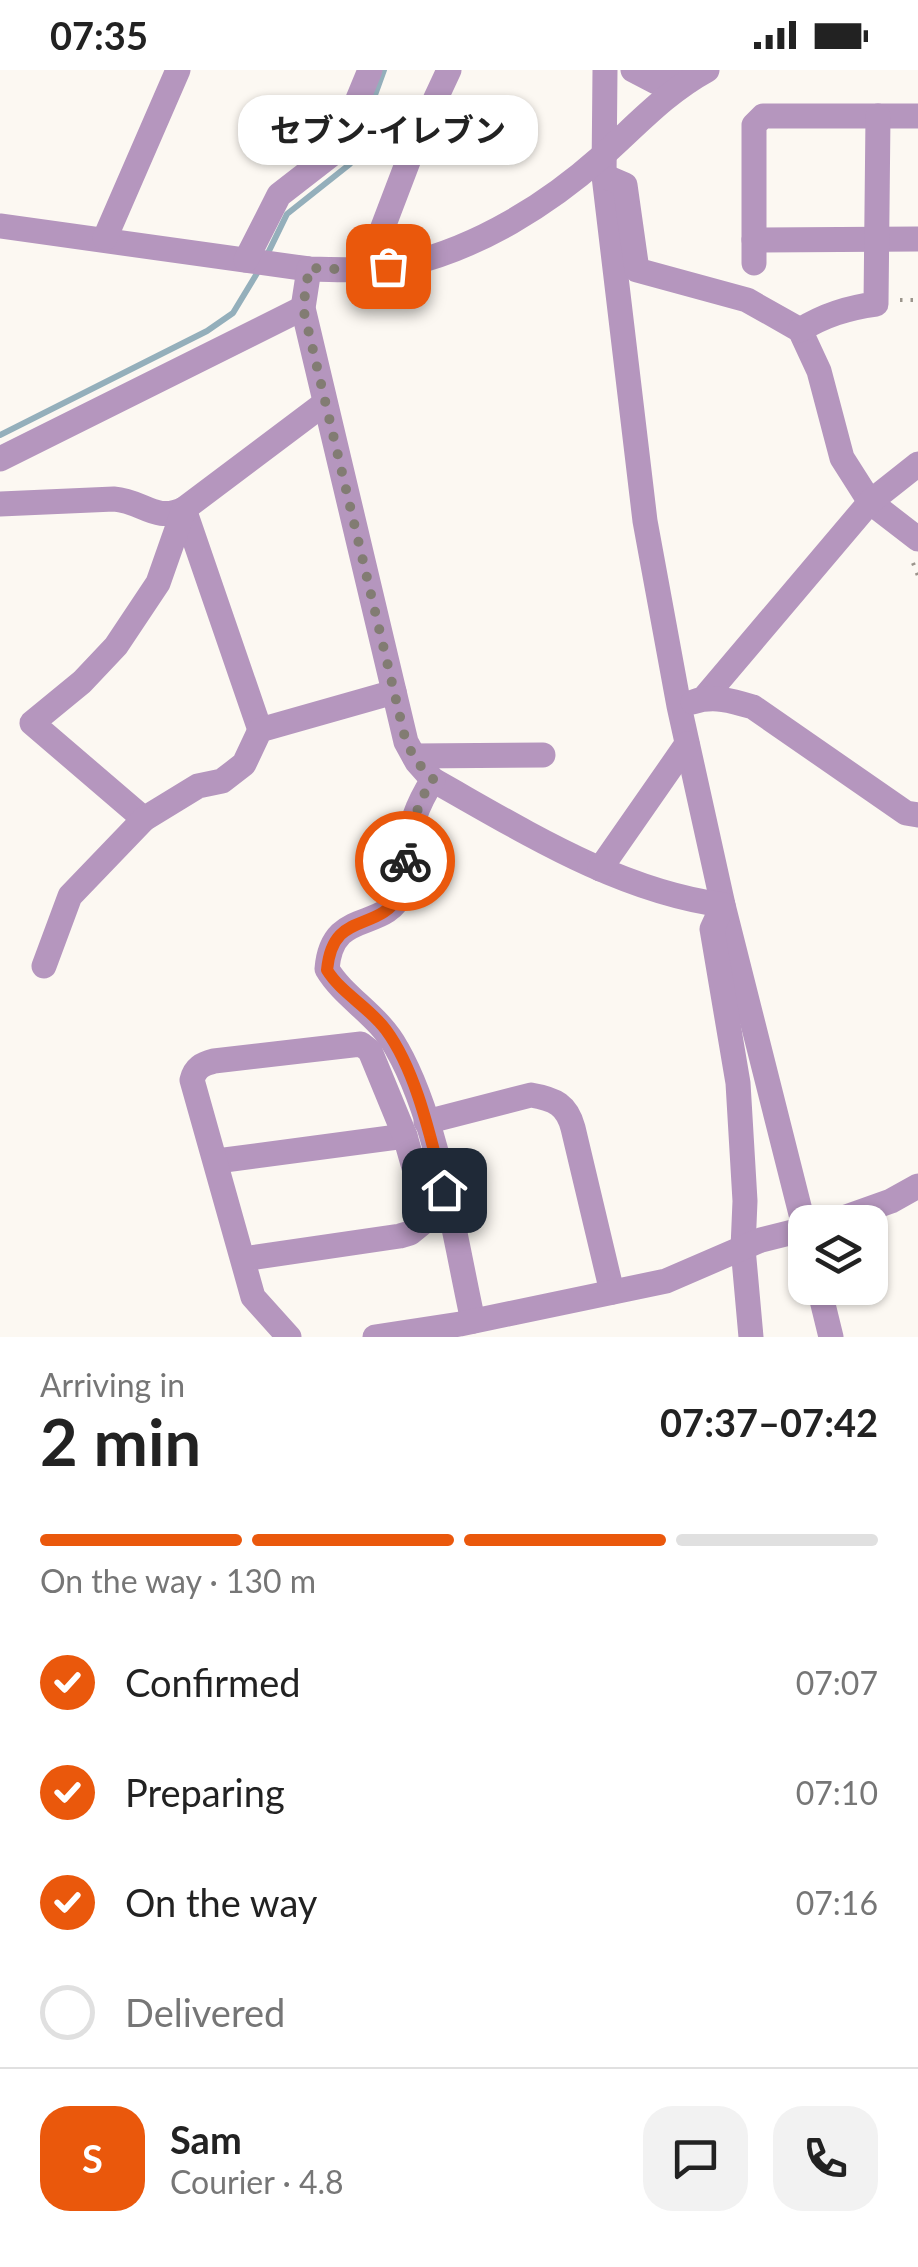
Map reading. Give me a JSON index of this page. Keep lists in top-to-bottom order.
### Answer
{
  "places": ["セブン-イレブン"],
  "page": {
    "status": "07:35",
    "bubble": "セブン-イレブン",
    "heading": ["2 min", "Arriving in", "07:37–07:42"],
    "panel": ["Sam", "Courier · 4.8"],
    "bar": "On the way · 130 m",
    "list": [
      ["Confirmed", "07:07"],
      ["Preparing", "07:10"],
      ["On the way", "07:16"],
      "Delivered"
    ],
    "round": "S"
  }
}
